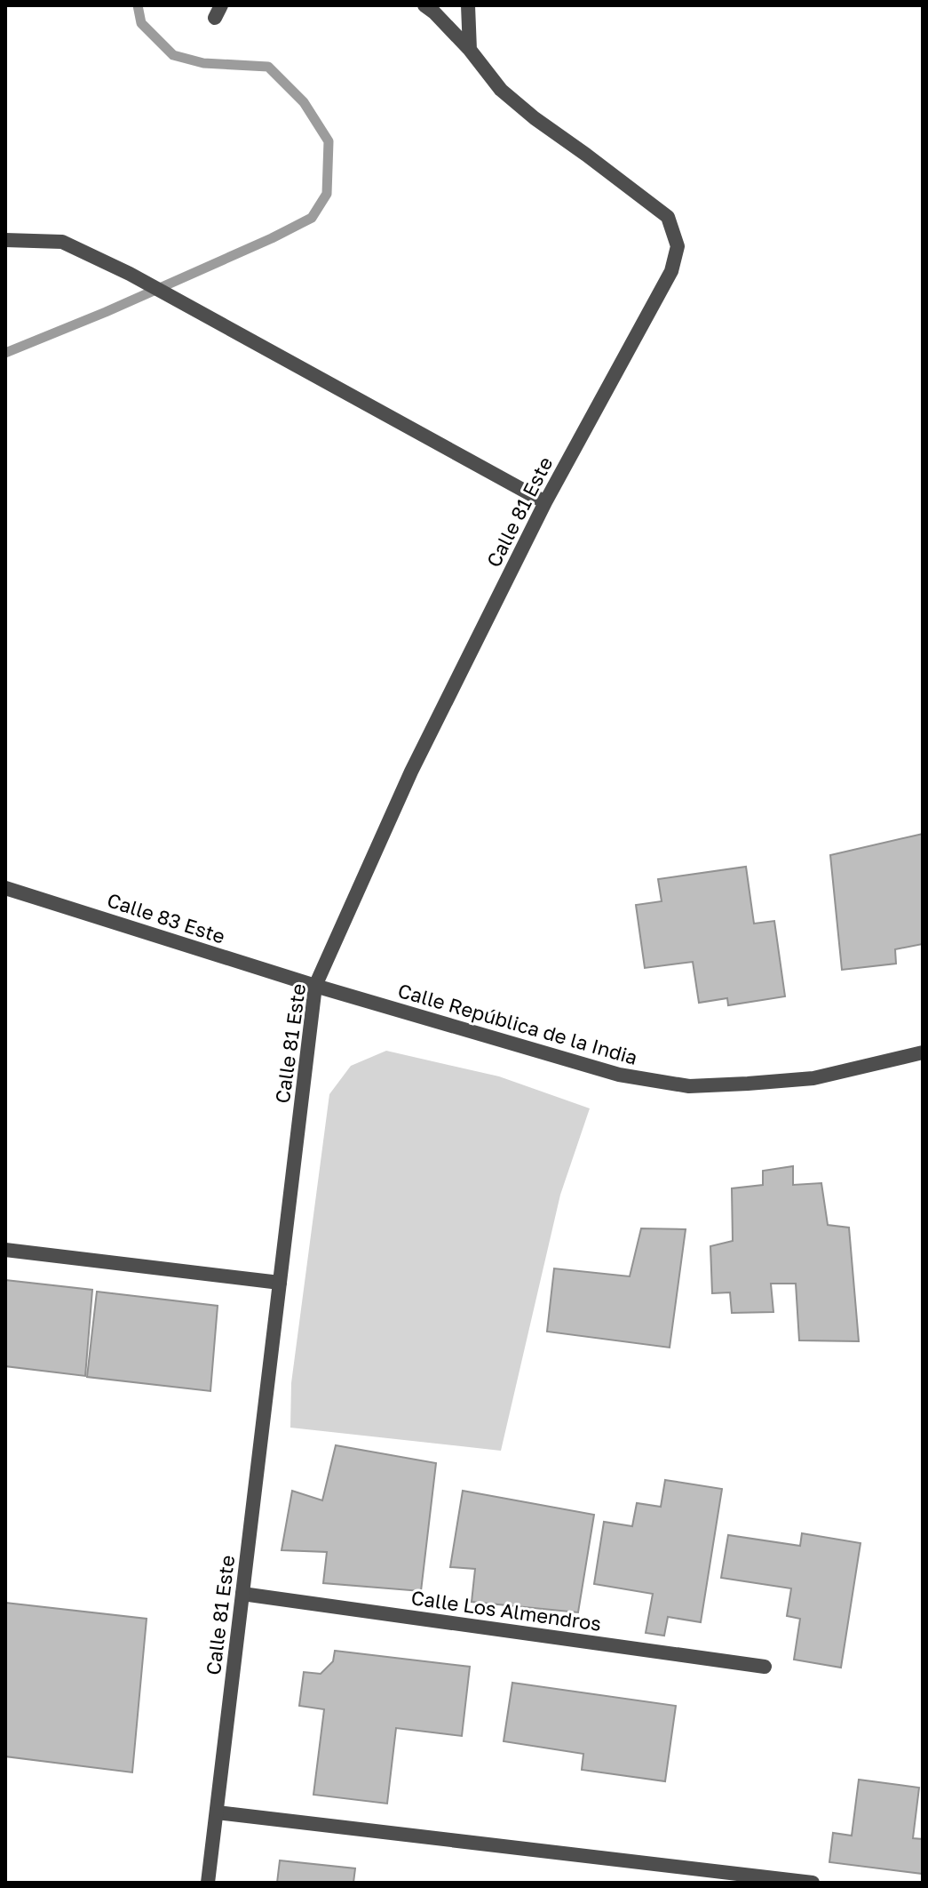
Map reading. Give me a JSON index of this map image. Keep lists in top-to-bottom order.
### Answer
{
  "streets": {
    "street": [
      "Calle 81 Este",
      "Calle 83 Este",
      "Calle República de la India",
      "Calle Los Almendros"
    ]
  },
  "crossings": [
    ["Calle 81 Este", "Calle 83 Este"],
    ["Calle 81 Este", "Calle República de la India"],
    ["Calle 81 Este", "Calle Los Almendros"],
    ["Calle 83 Este", "Calle República de la India"]
  ]
}
